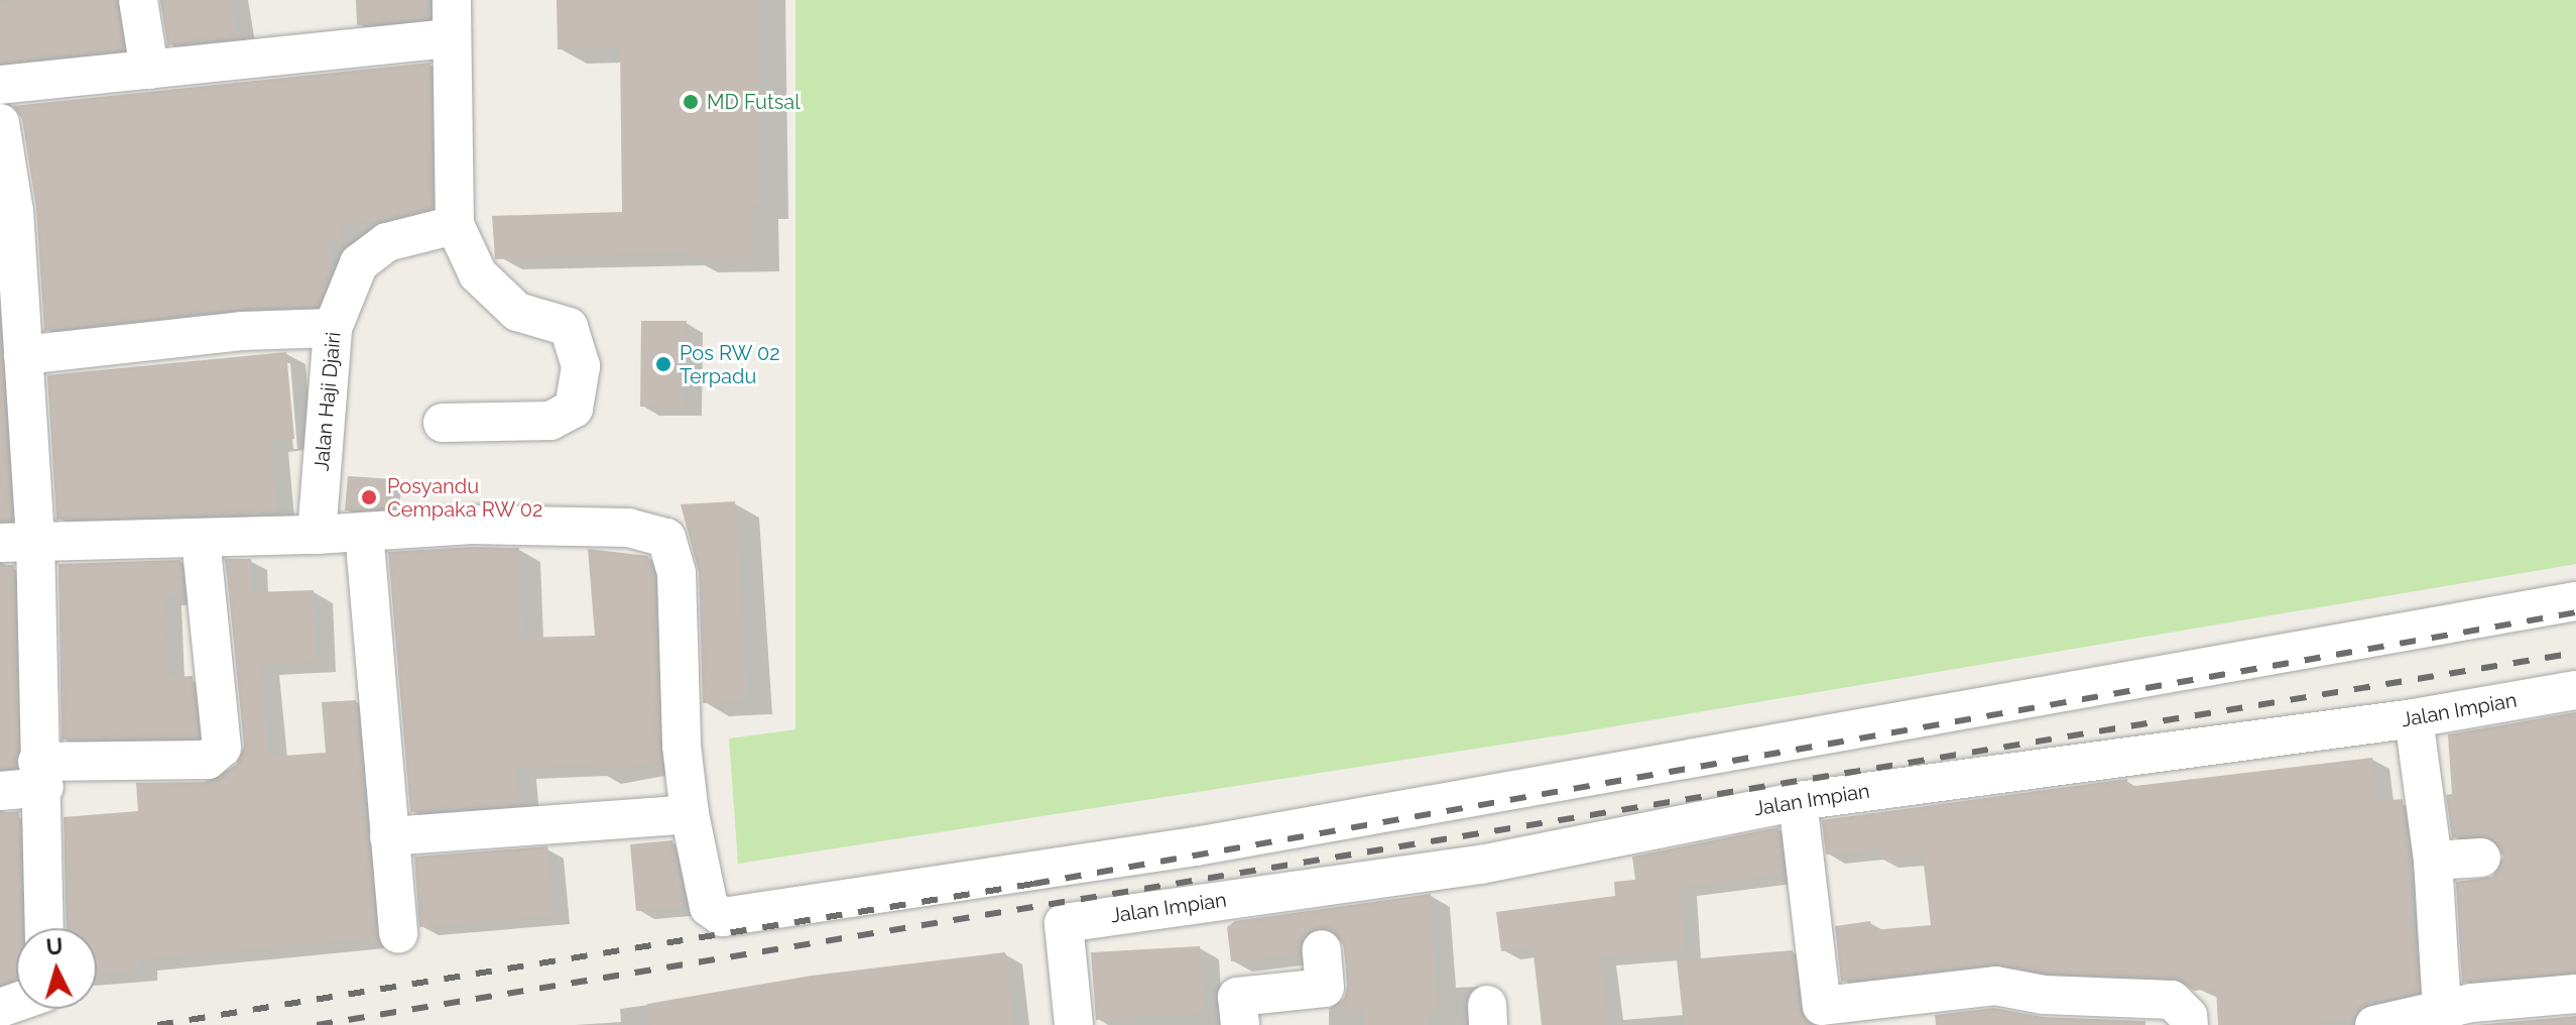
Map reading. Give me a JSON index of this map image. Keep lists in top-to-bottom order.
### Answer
{
  "streets": {
    "street": ["Jalan Haji Djairi", "Jalan Impian"]
  },
  "places": ["MD Futsal", "Pos RW 02 Terpadu", "Posyandu Cempaka RW 02"],
  "north": "top"
}
